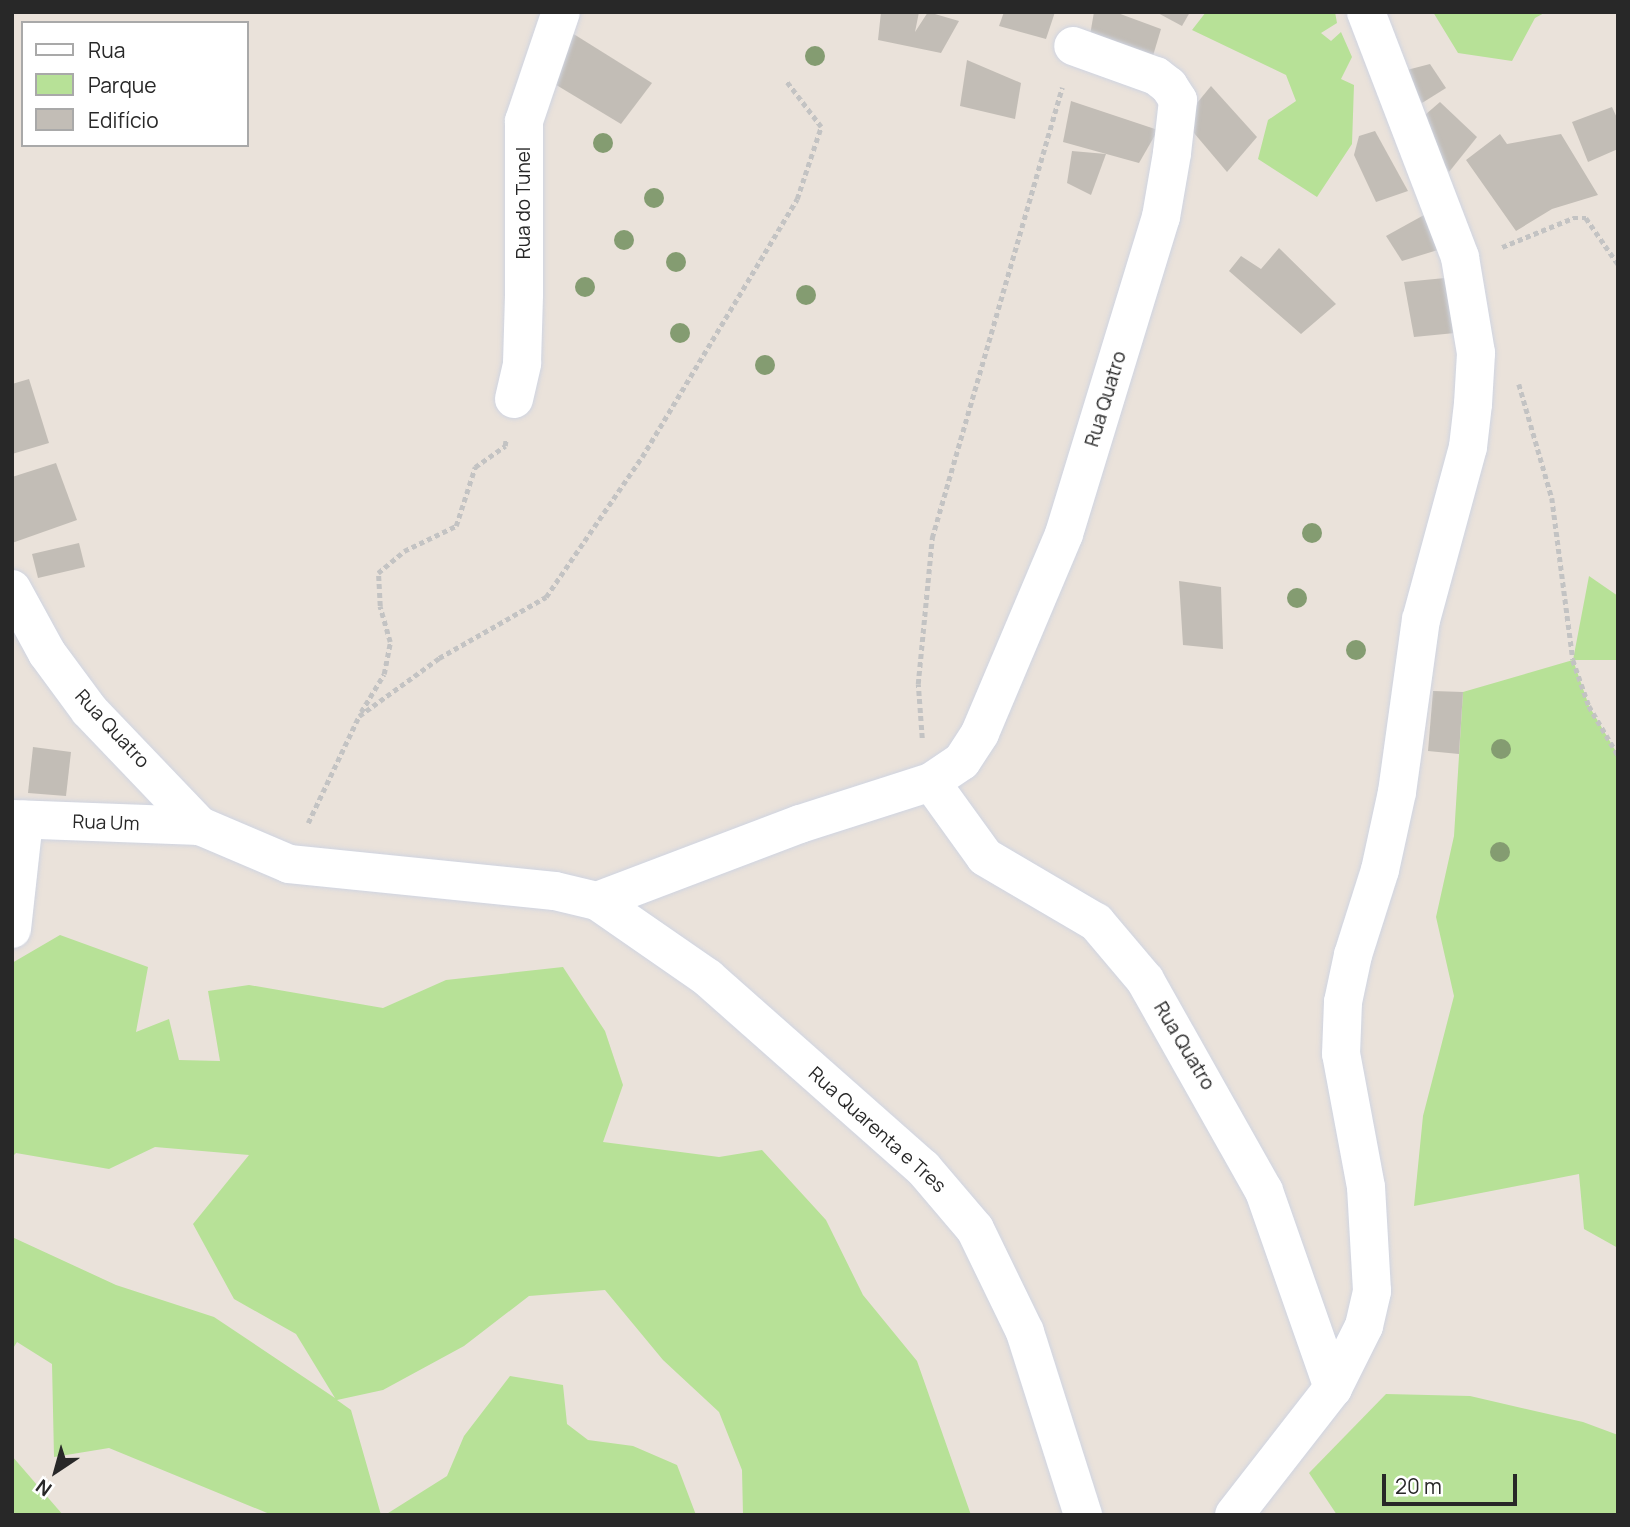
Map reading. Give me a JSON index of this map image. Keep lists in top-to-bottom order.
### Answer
{
  "streets": {
    "street": [
      "Rua do Tunel",
      "Rua Quatro",
      "Rua Um",
      "Rua Quarenta e Tres"
    ]
  },
  "crossings": [
    ["Rua Quatro", "Rua Um"],
    ["Rua Quatro", "Rua Quarenta e Tres"]
  ],
  "legend": ["Rua", "Parque", "Edifício"],
  "scale_bar": "20 m",
  "north": "bottom left"
}
